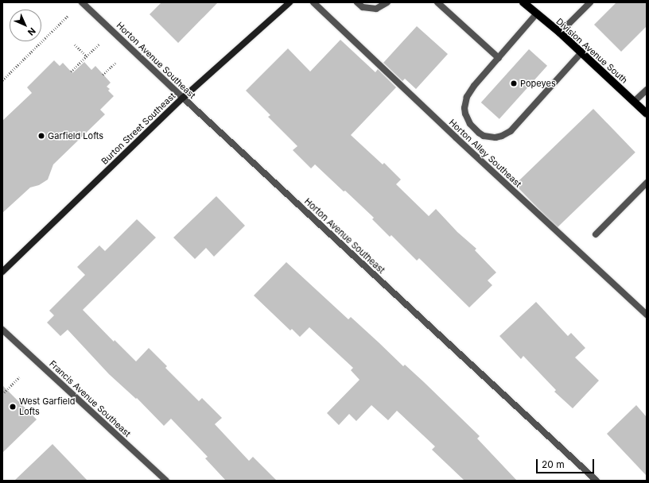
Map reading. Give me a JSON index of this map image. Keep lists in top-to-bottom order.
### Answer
{
  "streets": {
    "main road": ["Division Avenue South", "Burton Street Southeast"],
    "street": ["Horton Avenue Southeast", "Horton Alley Southeast", "Francis Avenue Southeast"]
  },
  "crossings": [
    ["Horton Avenue Southeast", "Burton Street Southeast"]
  ],
  "places": ["Popeyes", "Garfield Lofts", "West Garfield Lofts"],
  "scale_bar": "20 m",
  "north": "bottom right"
}
